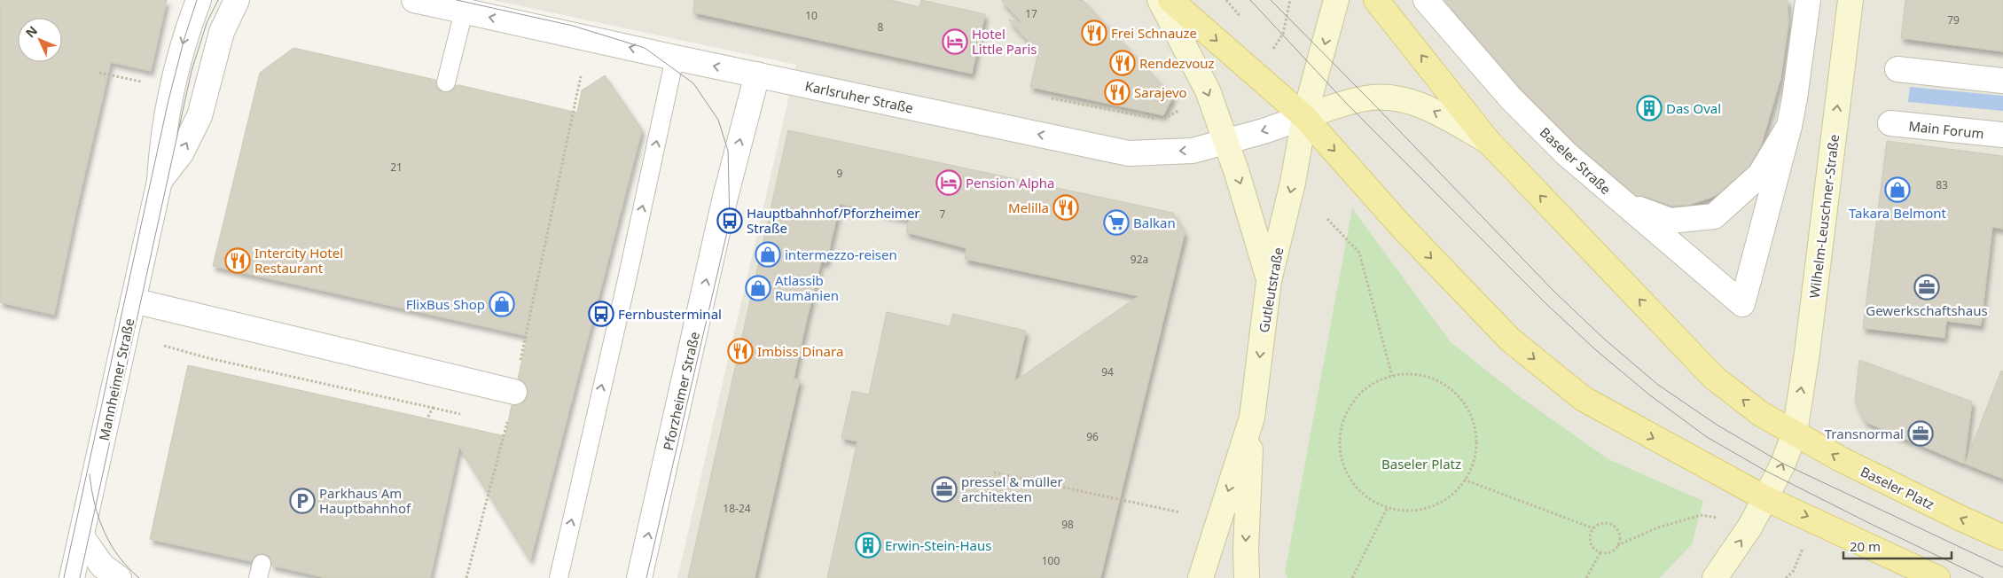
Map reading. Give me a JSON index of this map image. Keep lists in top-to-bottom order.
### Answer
{
  "streets": {
    "main road": ["Wilhelm-Leuschner-Straße", "Gutleutstraße", "Baseler Platz"],
    "street": [
      "Karlsruher Straße",
      "Main Forum",
      "Baseler Straße",
      "Mannheimer Straße",
      "Pforzheimer Straße"
    ]
  },
  "crossings": [
    ["Karlsruher Straße", "Gutleutstraße"],
    ["Karlsruher Straße", "Pforzheimer Straße"],
    ["Wilhelm-Leuschner-Straße", "Baseler Platz"]
  ],
  "one_way": [
    "Karlsruher Straße",
    "Wilhelm-Leuschner-Straße",
    "Gutleutstraße",
    "Pforzheimer Straße"
  ],
  "parks": ["Baseler Platz"],
  "places": {
    "restaurant": [
      "Frei Schnauze",
      "Rendezvouz",
      "Sarajevo",
      "Melilla",
      "Intercity Hotel Restaurant",
      "Imbiss Dinara"
    ],
    "hotel": ["Hotel Little Paris", "Pension Alpha"],
    "building": ["Das Oval", "Erwin-Stein-Haus"],
    "shop": [
      "Takara Belmont",
      "intermezzo-reisen",
      "Atlassib Rumänien",
      "FlixBus Shop"
    ],
    "bus stop": ["Hauptbahnhof/Pforzheimer Straße", "Fernbusterminal"],
    "supermarket": ["Balkan"],
    "office": ["Gewerkschaftshaus", "Transnormal", "pressel & müller architekten"],
    "parking": ["Parkhaus Am Hauptbahnhof"]
  },
  "house_numbers": [
    "17",
    "10",
    "79",
    "8",
    "21",
    "9",
    "83",
    "7",
    "92a",
    "94",
    "96",
    "18-24",
    "98",
    "100"
  ],
  "scale_bar": "20 m",
  "north": "top left"
}
